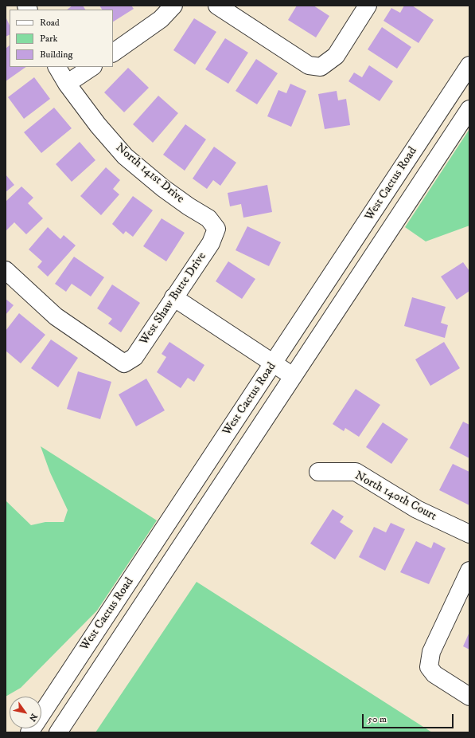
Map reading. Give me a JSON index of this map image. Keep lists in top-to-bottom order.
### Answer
{
  "streets": {
    "main road": [
      "North 141st Drive",
      "West Cactus Road",
      "West Shaw Butte Drive",
      "North 140th Court"
    ]
  },
  "crossings": [
    ["North 141st Drive", "West Shaw Butte Drive"]
  ],
  "legend": ["Road", "Park", "Building"],
  "scale_bar": "50 m",
  "north": "bottom right"
}
